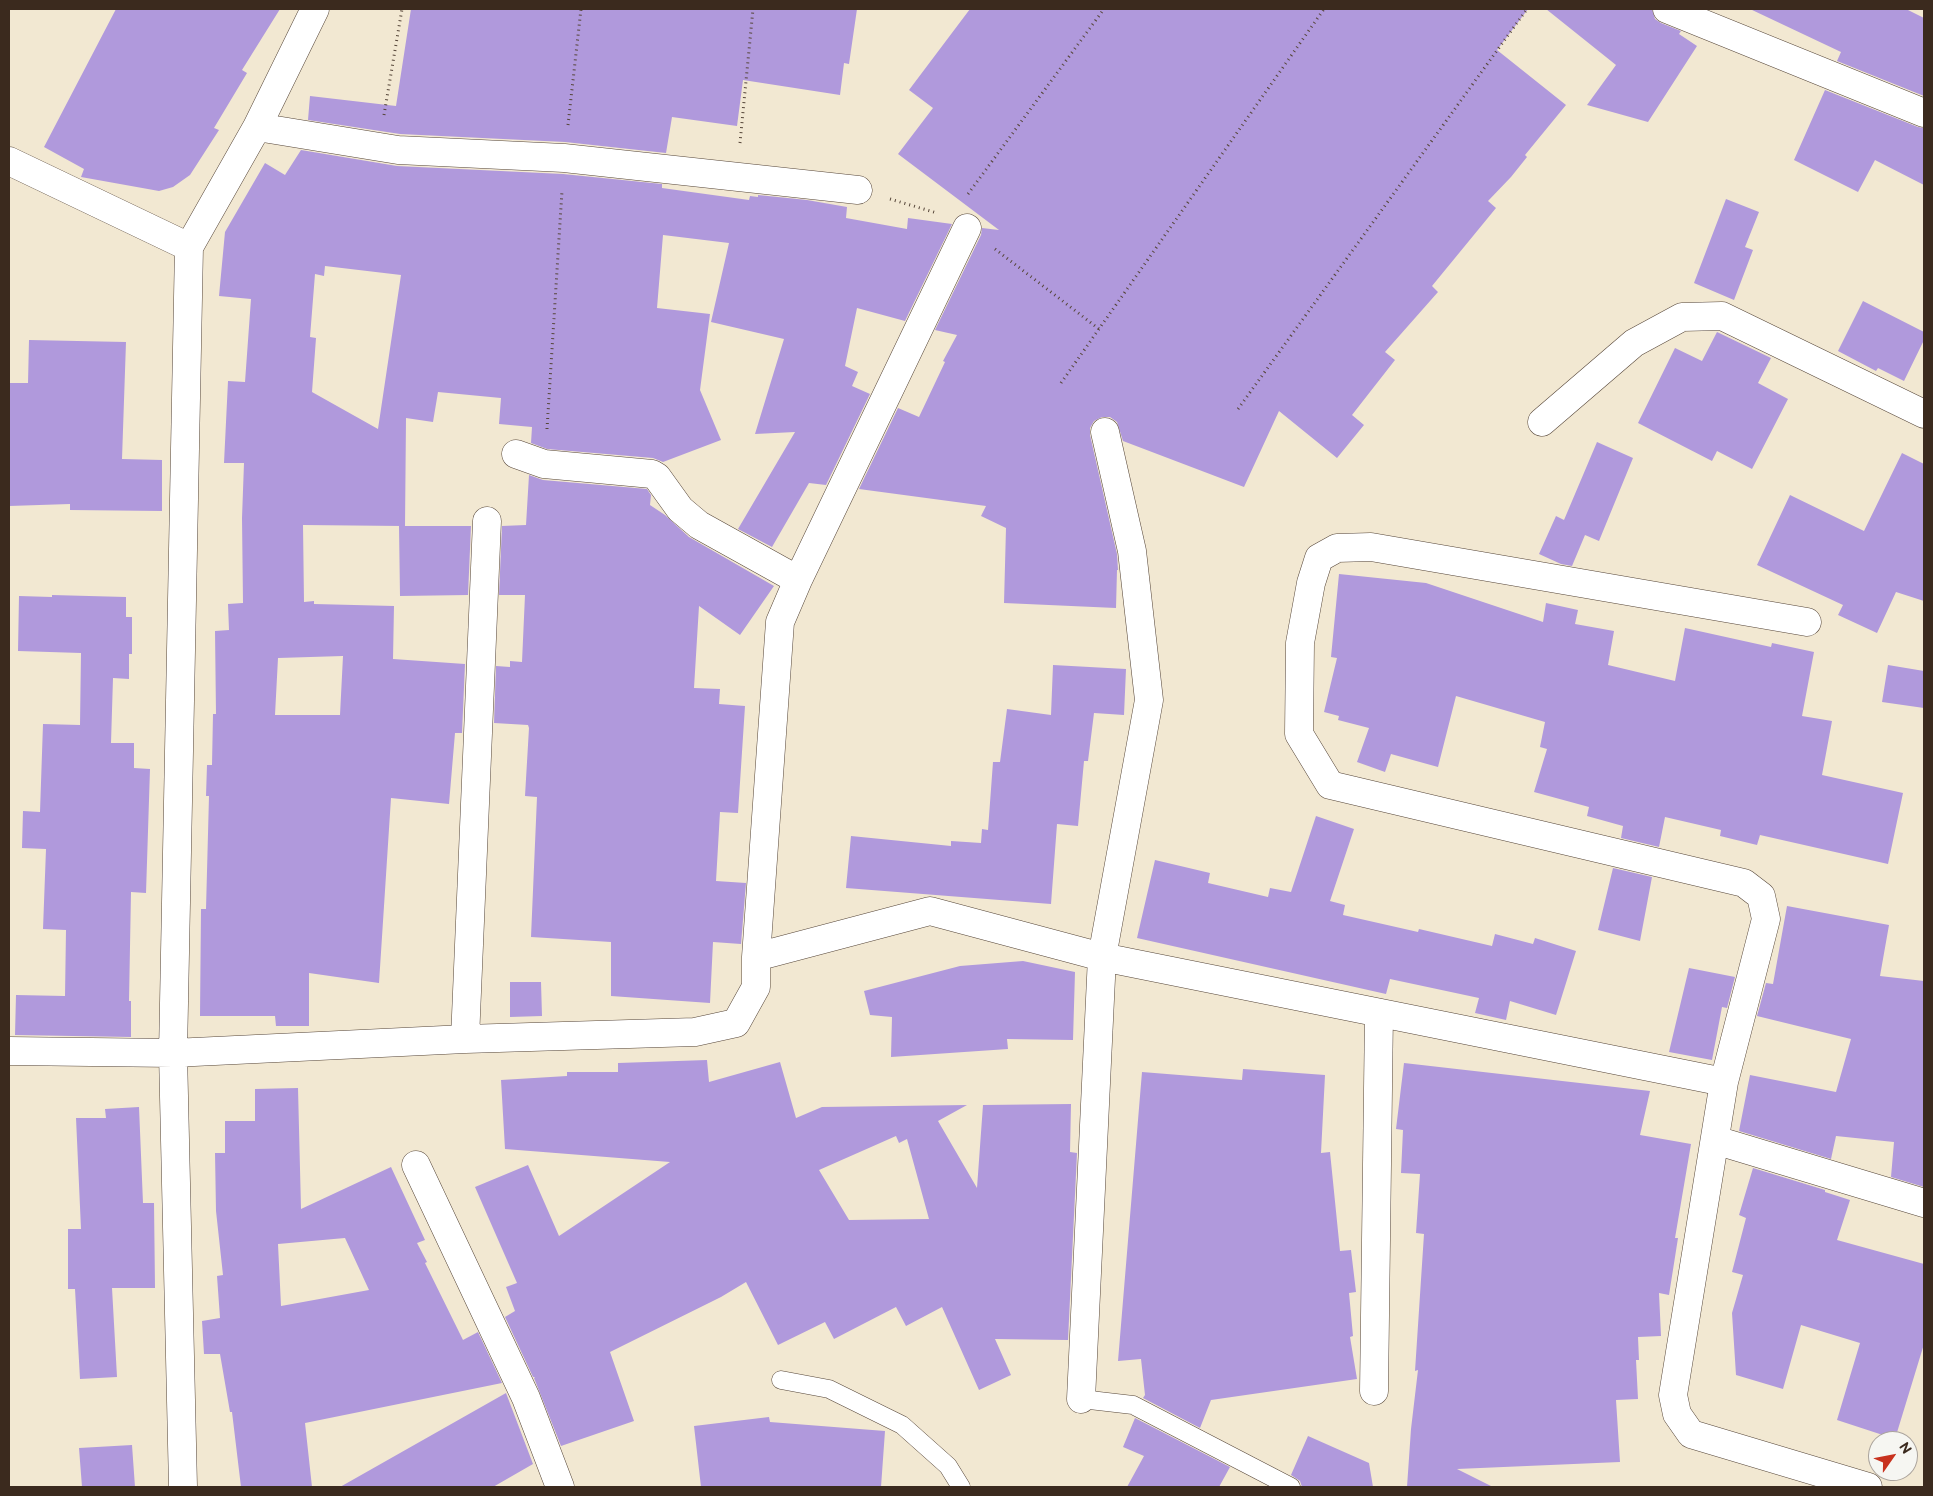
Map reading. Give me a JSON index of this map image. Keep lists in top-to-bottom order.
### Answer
{
  "north": "top right"
}
